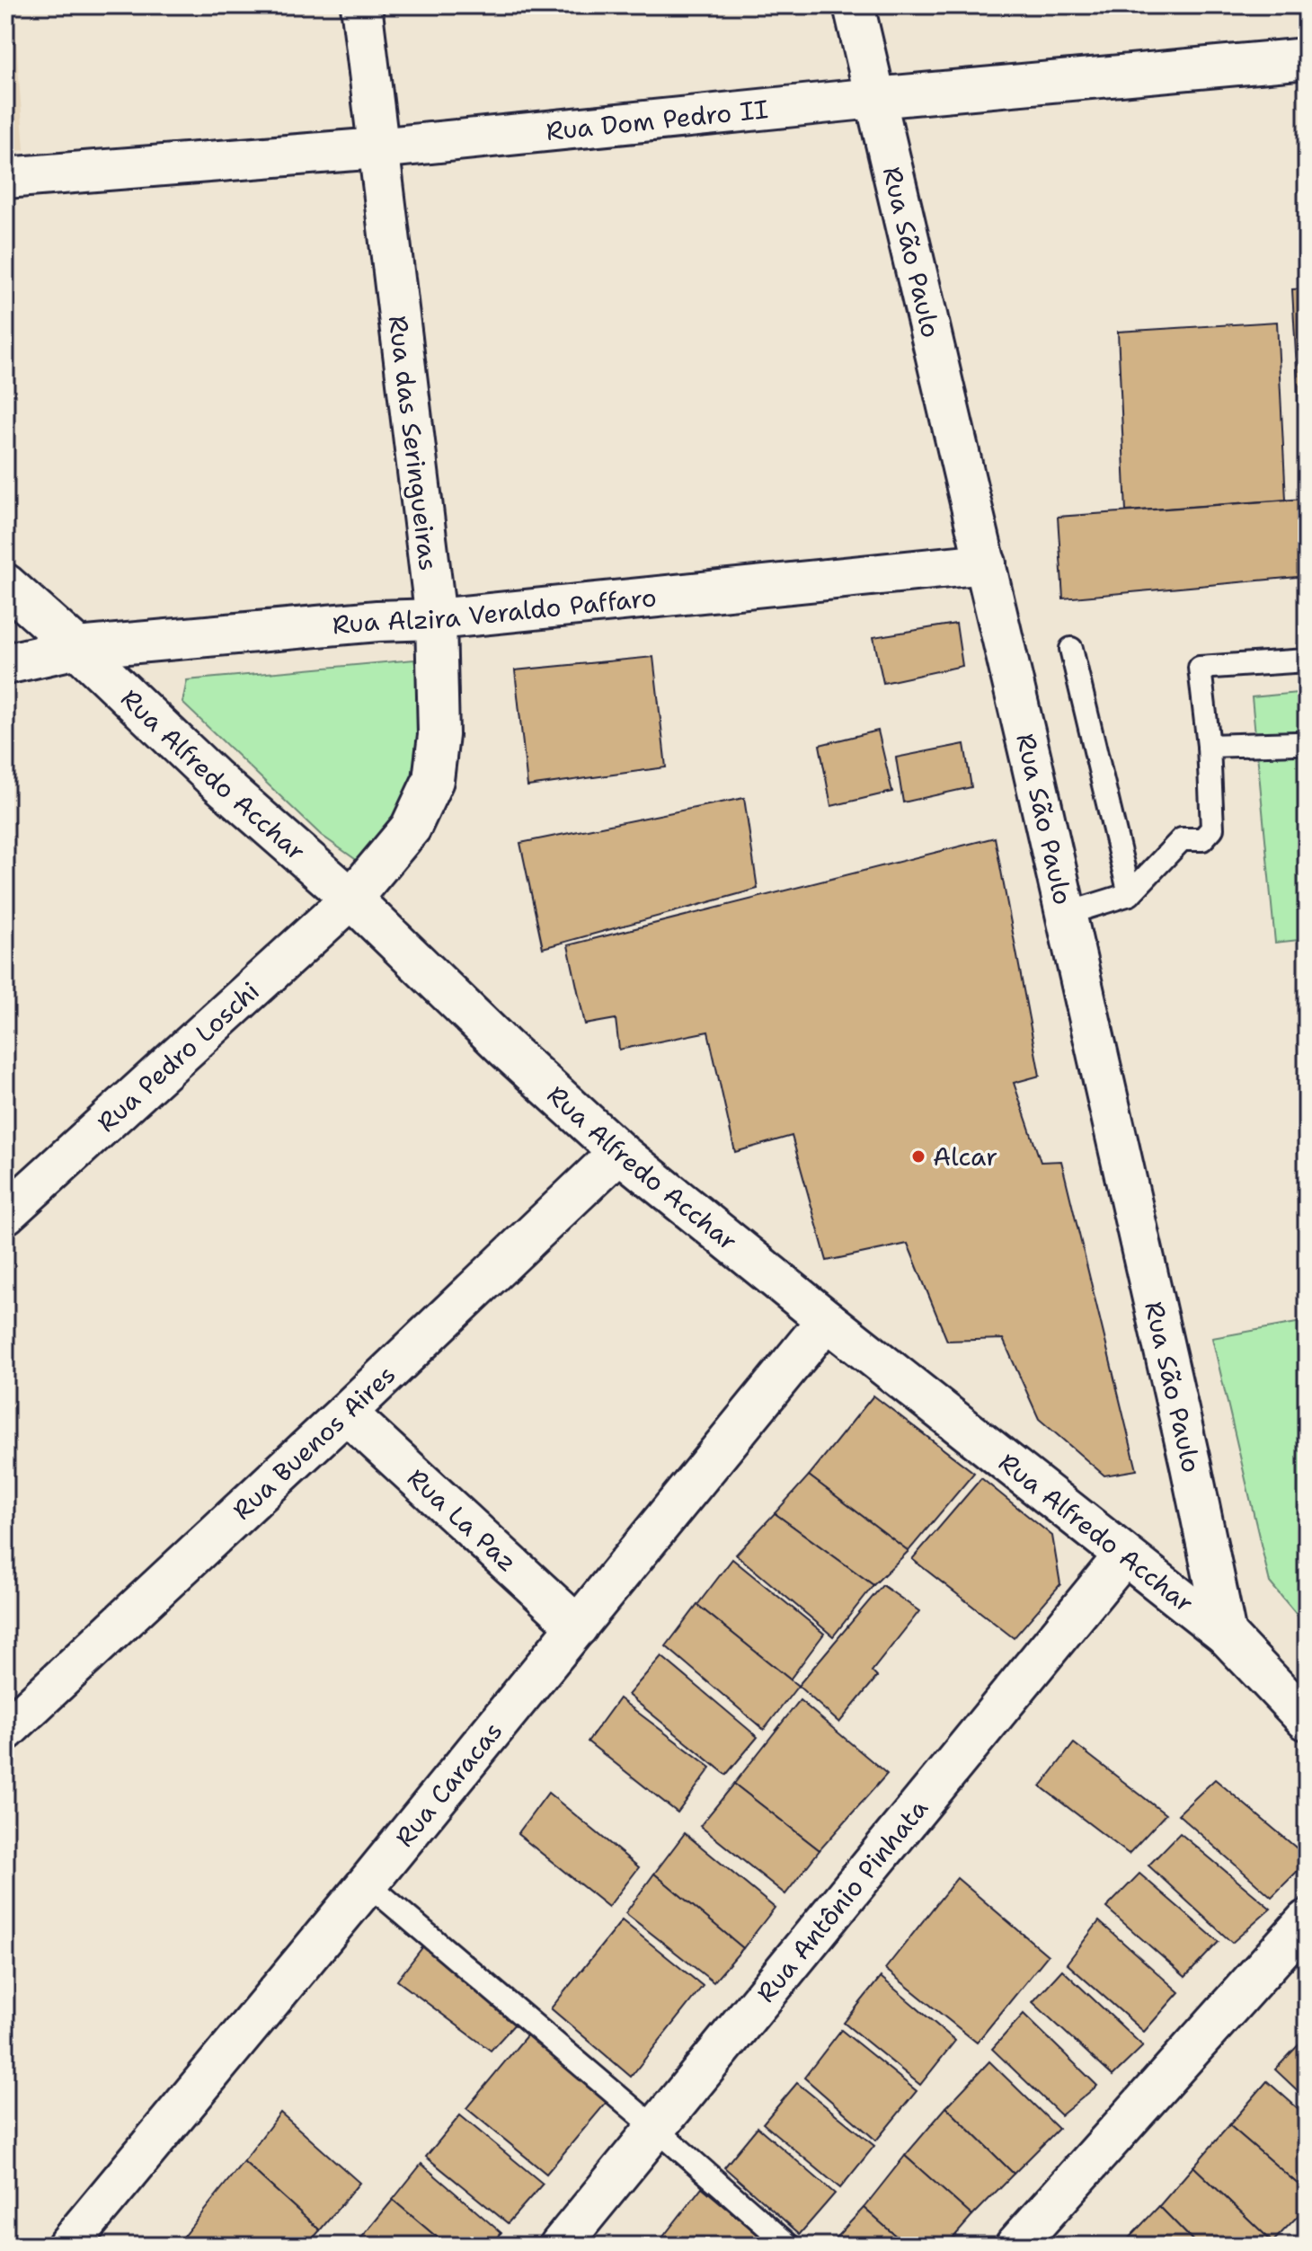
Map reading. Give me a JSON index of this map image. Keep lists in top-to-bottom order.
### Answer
{
  "streets": {
    "street": [
      "Rua Dom Pedro II",
      "Rua São Paulo",
      "Rua das Seringueiras",
      "Rua Alzira Veraldo Paffaro",
      "Rua Alfredo Acchar",
      "Rua Pedro Loschi",
      "Rua Buenos Aires",
      "Rua La Paz",
      "Rua Caracas",
      "Rua Antônio Pinhata"
    ]
  },
  "crossings": [
    ["Rua Dom Pedro II", "Rua São Paulo"],
    ["Rua Dom Pedro II", "Rua das Seringueiras"],
    ["Rua São Paulo", "Rua Alzira Veraldo Paffaro"],
    ["Rua São Paulo", "Rua Alfredo Acchar"],
    ["Rua das Seringueiras", "Rua Alzira Veraldo Paffaro"],
    ["Rua das Seringueiras", "Rua Alfredo Acchar"],
    ["Rua das Seringueiras", "Rua Pedro Loschi"],
    ["Rua Alzira Veraldo Paffaro", "Rua Alfredo Acchar"],
    ["Rua Alfredo Acchar", "Rua Pedro Loschi"],
    ["Rua Alfredo Acchar", "Rua Buenos Aires"],
    ["Rua Alfredo Acchar", "Rua Caracas"],
    ["Rua Alfredo Acchar", "Rua Antônio Pinhata"],
    ["Rua Buenos Aires", "Rua La Paz"],
    ["Rua La Paz", "Rua Caracas"]
  ],
  "places": ["Alcar"]
}
